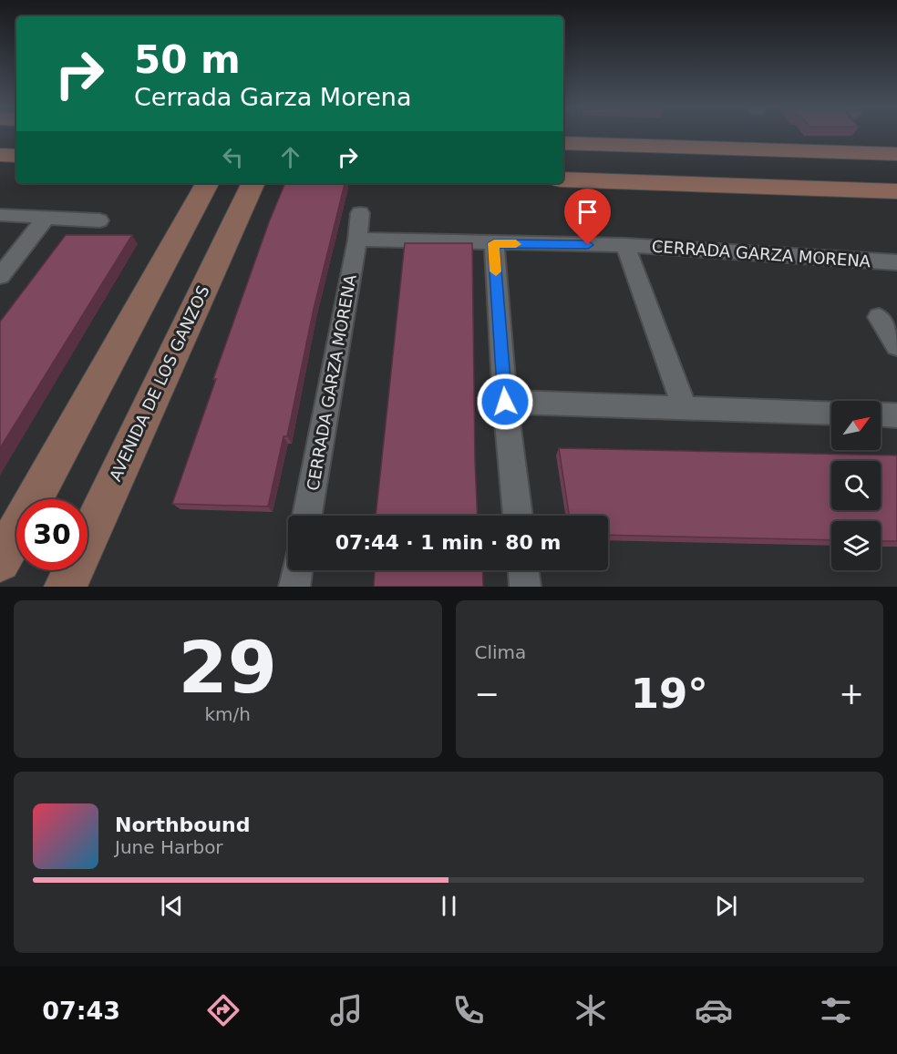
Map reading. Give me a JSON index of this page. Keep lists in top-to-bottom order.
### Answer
{
  "streets": {
    "main road": ["AVENIDA DE LOS GANZOS"],
    "street": ["CERRADA GARZA MORENA"]
  },
  "north": "top right",
  "page": {
    "turn": ["50 m", "Cerrada Garza Morena"],
    "limit": "30",
    "trip": "07:44 · 1 min · 80 m",
    "tile": [
      ["29", "km/h"],
      "Clima"
    ],
    "heat": ["−", "19°", "+"],
    "song": ["Northbound", "June Harbor"],
    "tabs": "07:43"
  }
}
